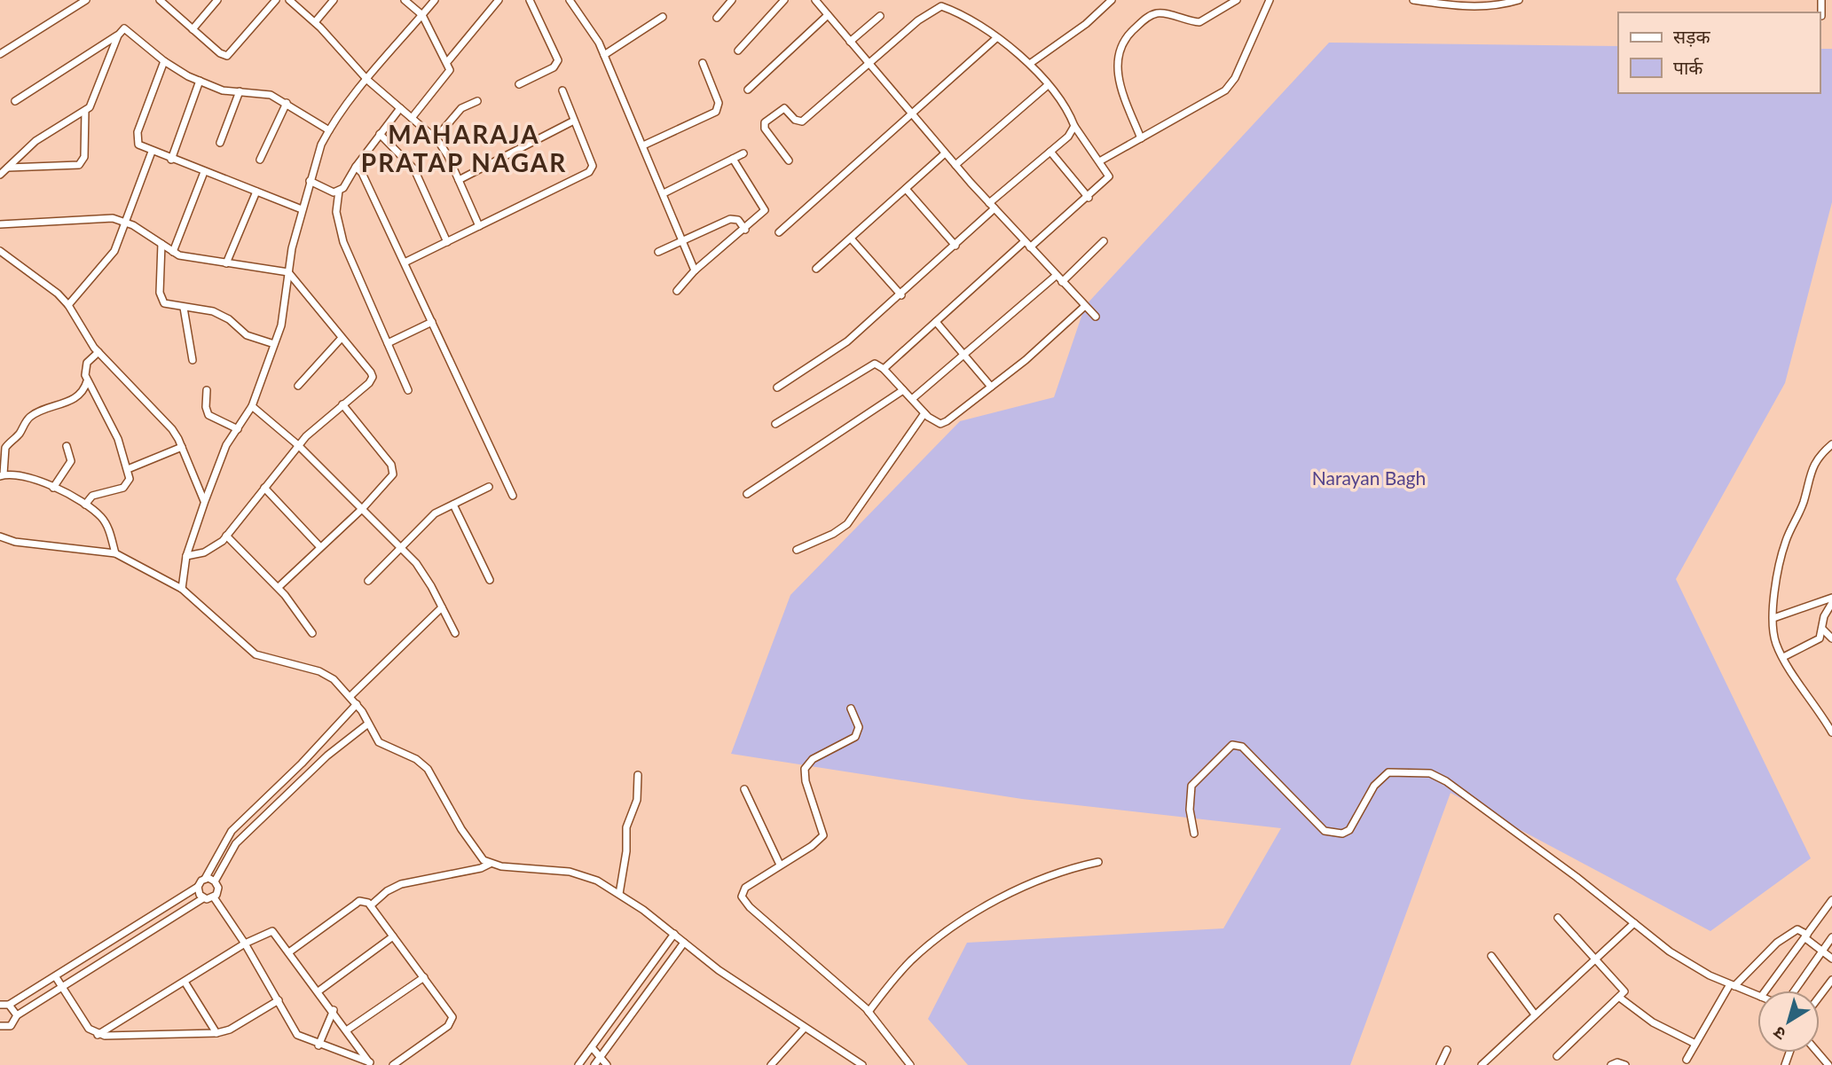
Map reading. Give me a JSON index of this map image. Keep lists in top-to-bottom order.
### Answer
{
  "districts": ["MAHARAJA PRATAP NAGAR"],
  "parks": ["Narayan Bagh"],
  "legend": ["सड़क", "पार्क"],
  "north": "bottom left"
}
